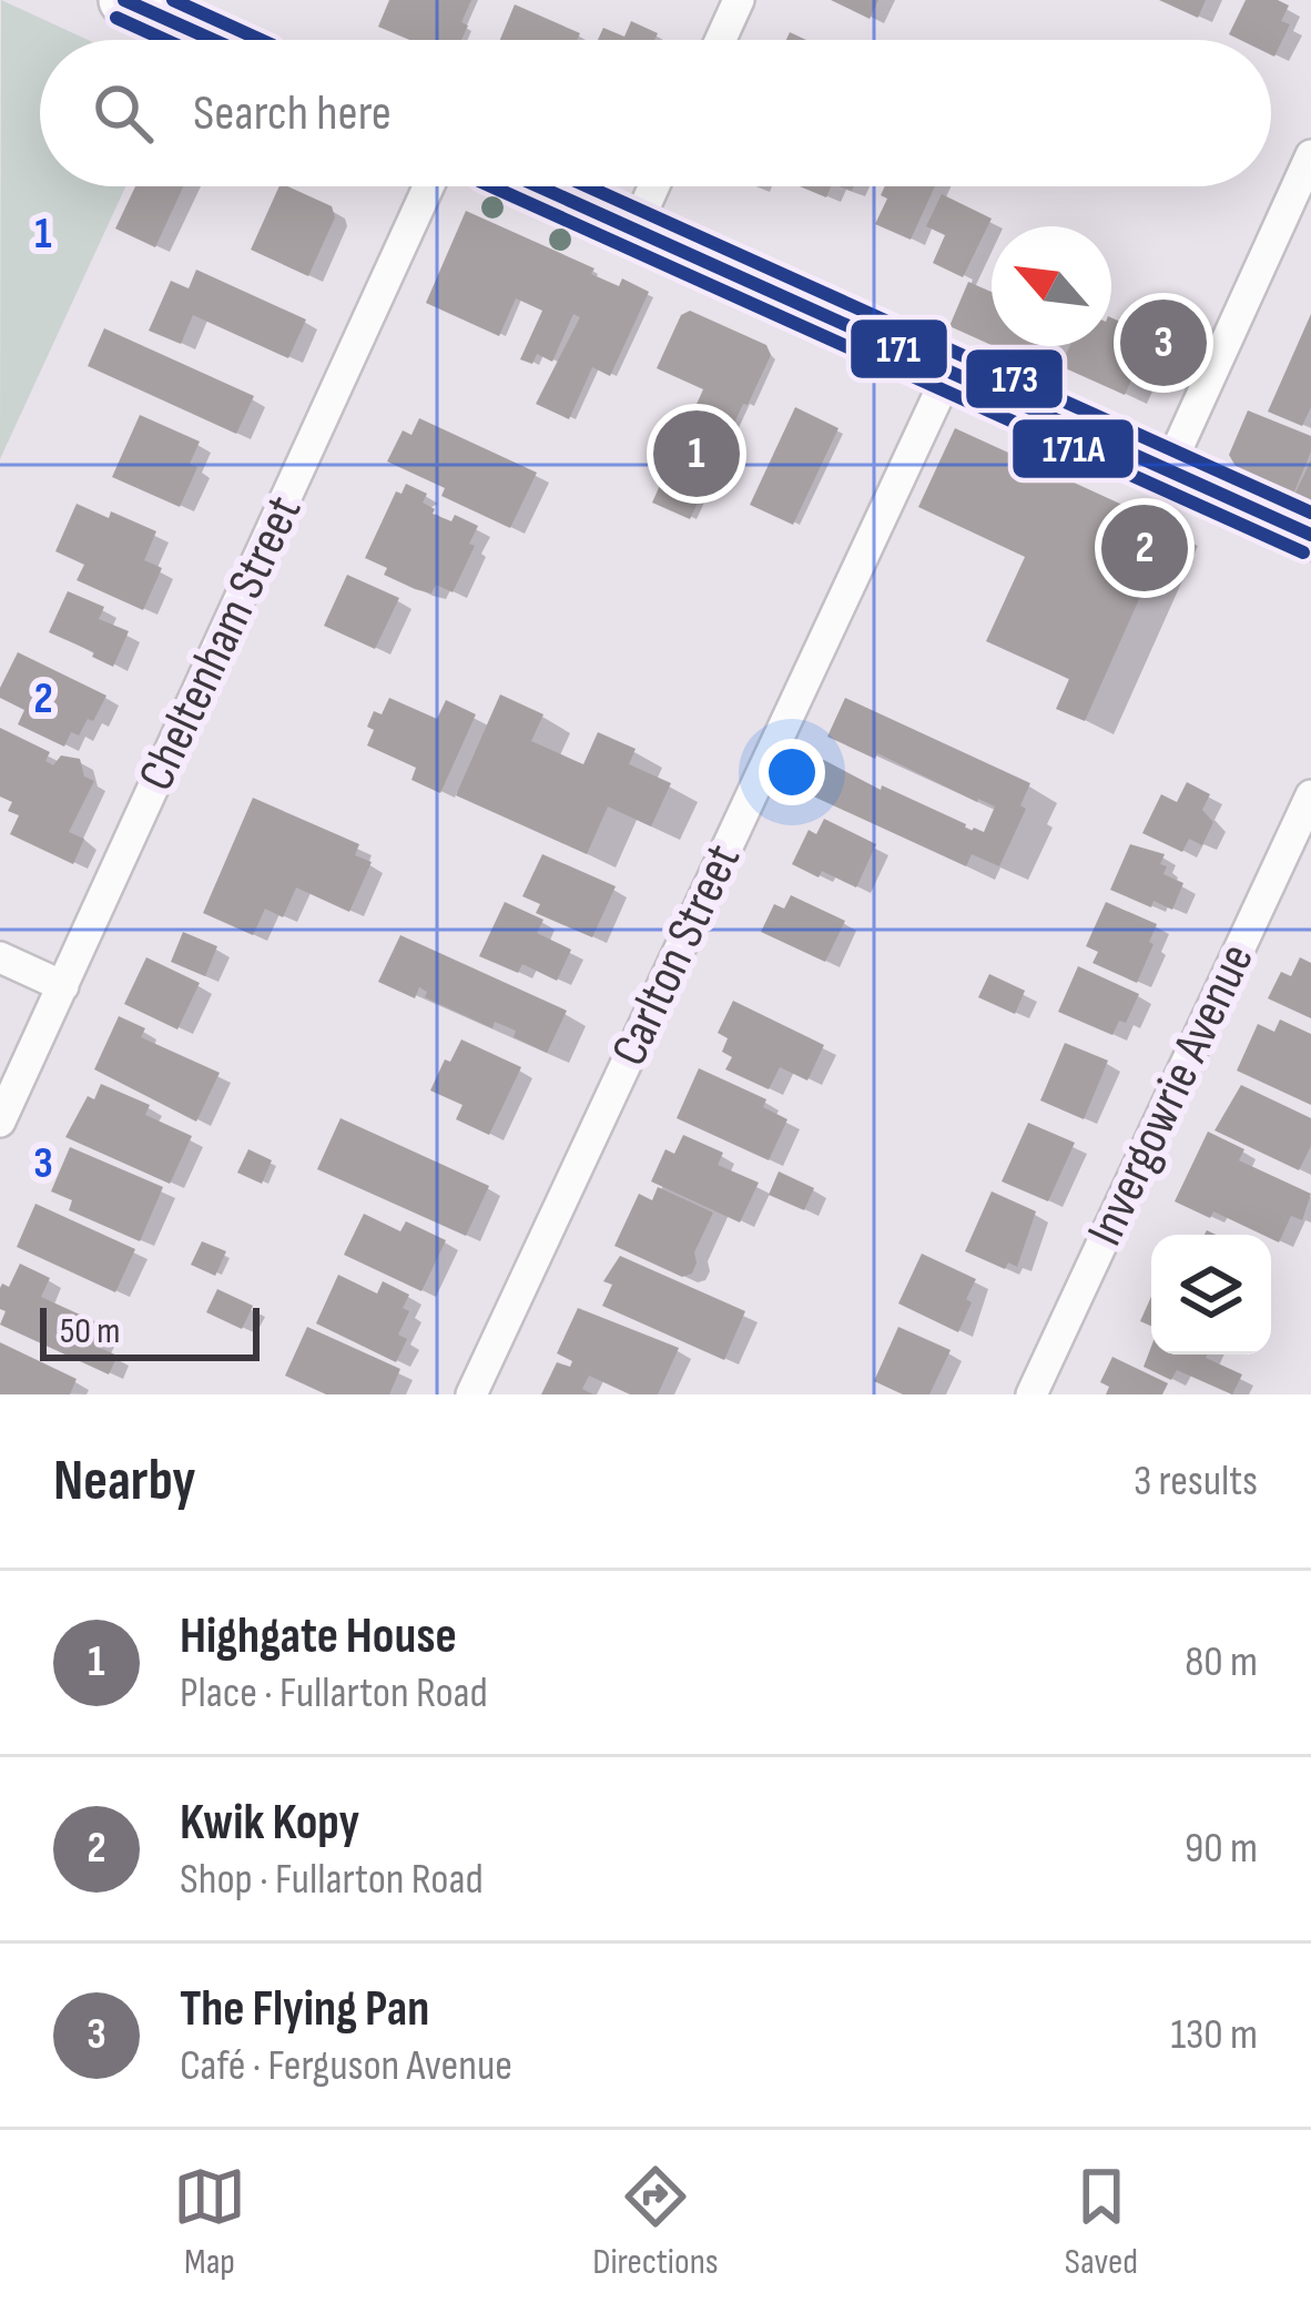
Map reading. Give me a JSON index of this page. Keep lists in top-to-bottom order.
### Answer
{
  "streets": {
    "street": ["Cheltenham Street", "Carlton Street", "Invergowrie Avenue"]
  },
  "lines": ["transit line 171", "transit line 173", "transit line 171A"],
  "scale_bar": "50 m",
  "north": "top left",
  "page": {
    "search": "Search here",
    "pins": ["3", "1", "2"],
    "scale": "50 m",
    "heading": ["Nearby", "3 results"],
    "list": [
      {
        "mark": "1",
        "name": "Highgate House",
        "note": "Place · Fullarton Road",
        "value": "80 m"
      },
      {
        "mark": "2",
        "name": "Kwik Kopy",
        "note": "Shop · Fullarton Road",
        "value": "90 m"
      },
      {
        "mark": "3",
        "name": "The Flying Pan",
        "note": "Café · Ferguson Avenue",
        "value": "130 m"
      }
    ],
    "nav": ["Map", "Directions", "Saved"]
  },
  "grid": {
    "rows": ["1", "2", "3"]
  }
}
